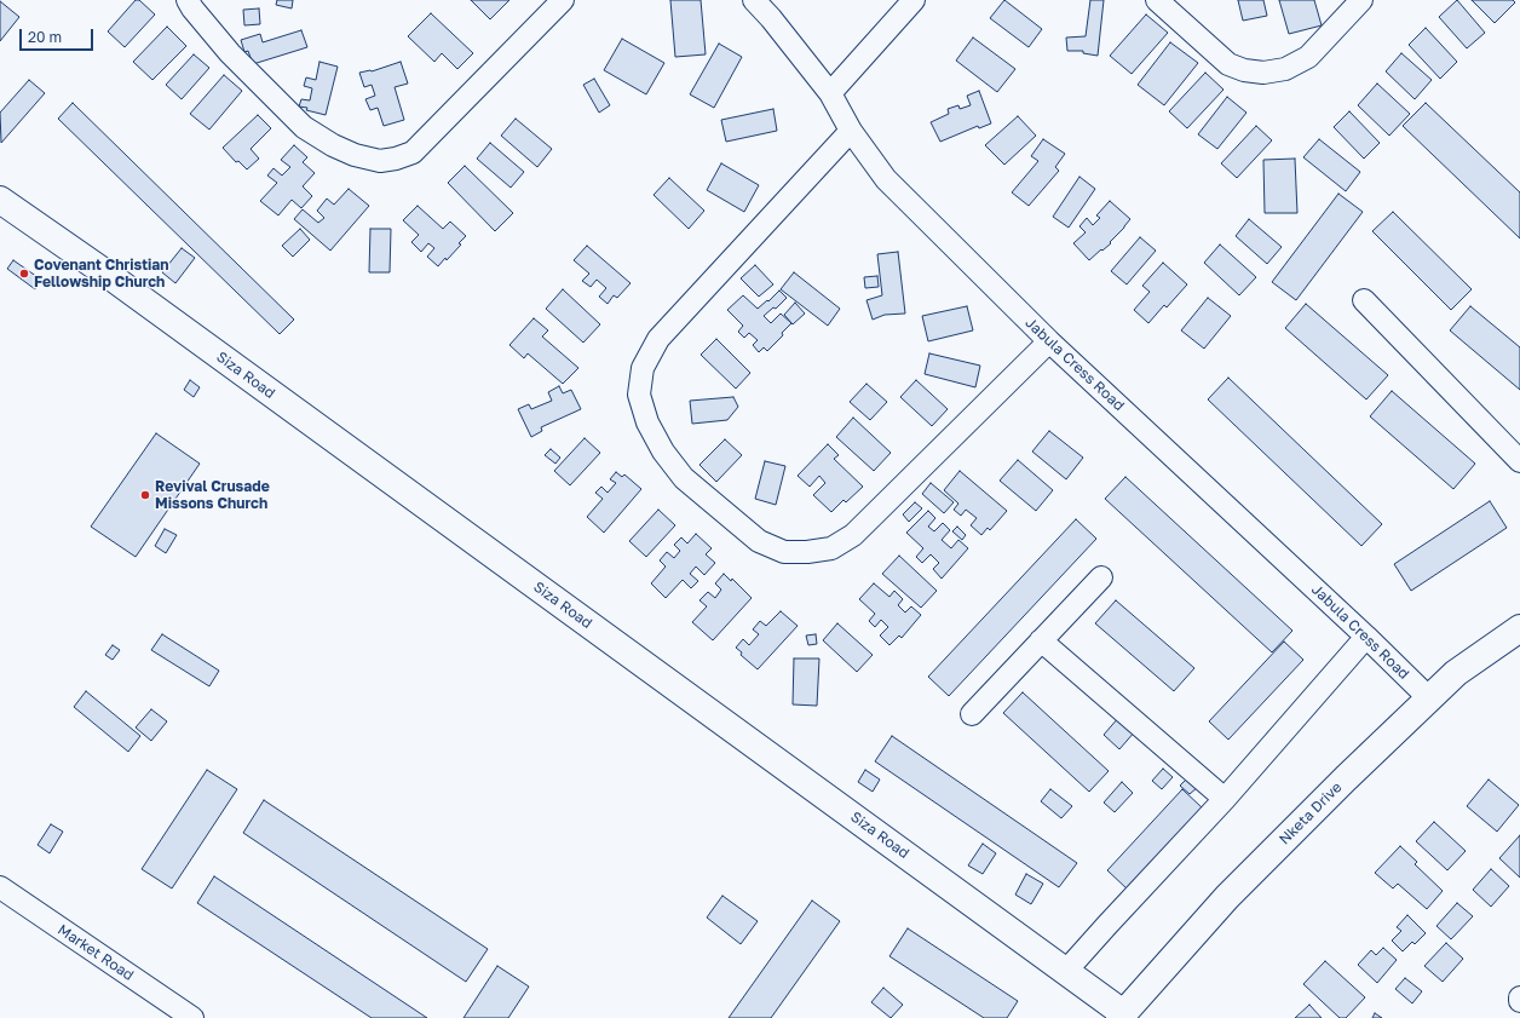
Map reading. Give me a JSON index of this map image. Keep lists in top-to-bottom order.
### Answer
{
  "streets": {
    "street": [
      "Jabula Cress Road",
      "Siza Road",
      "Nketa Drive",
      "Market Road"
    ]
  },
  "crossings": [
    ["Jabula Cress Road", "Nketa Drive"],
    ["Siza Road", "Nketa Drive"]
  ],
  "places": ["Covenant Christian Fellowship Church", "Revival Crusade Missons Church"],
  "scale_bar": "20 m"
}
